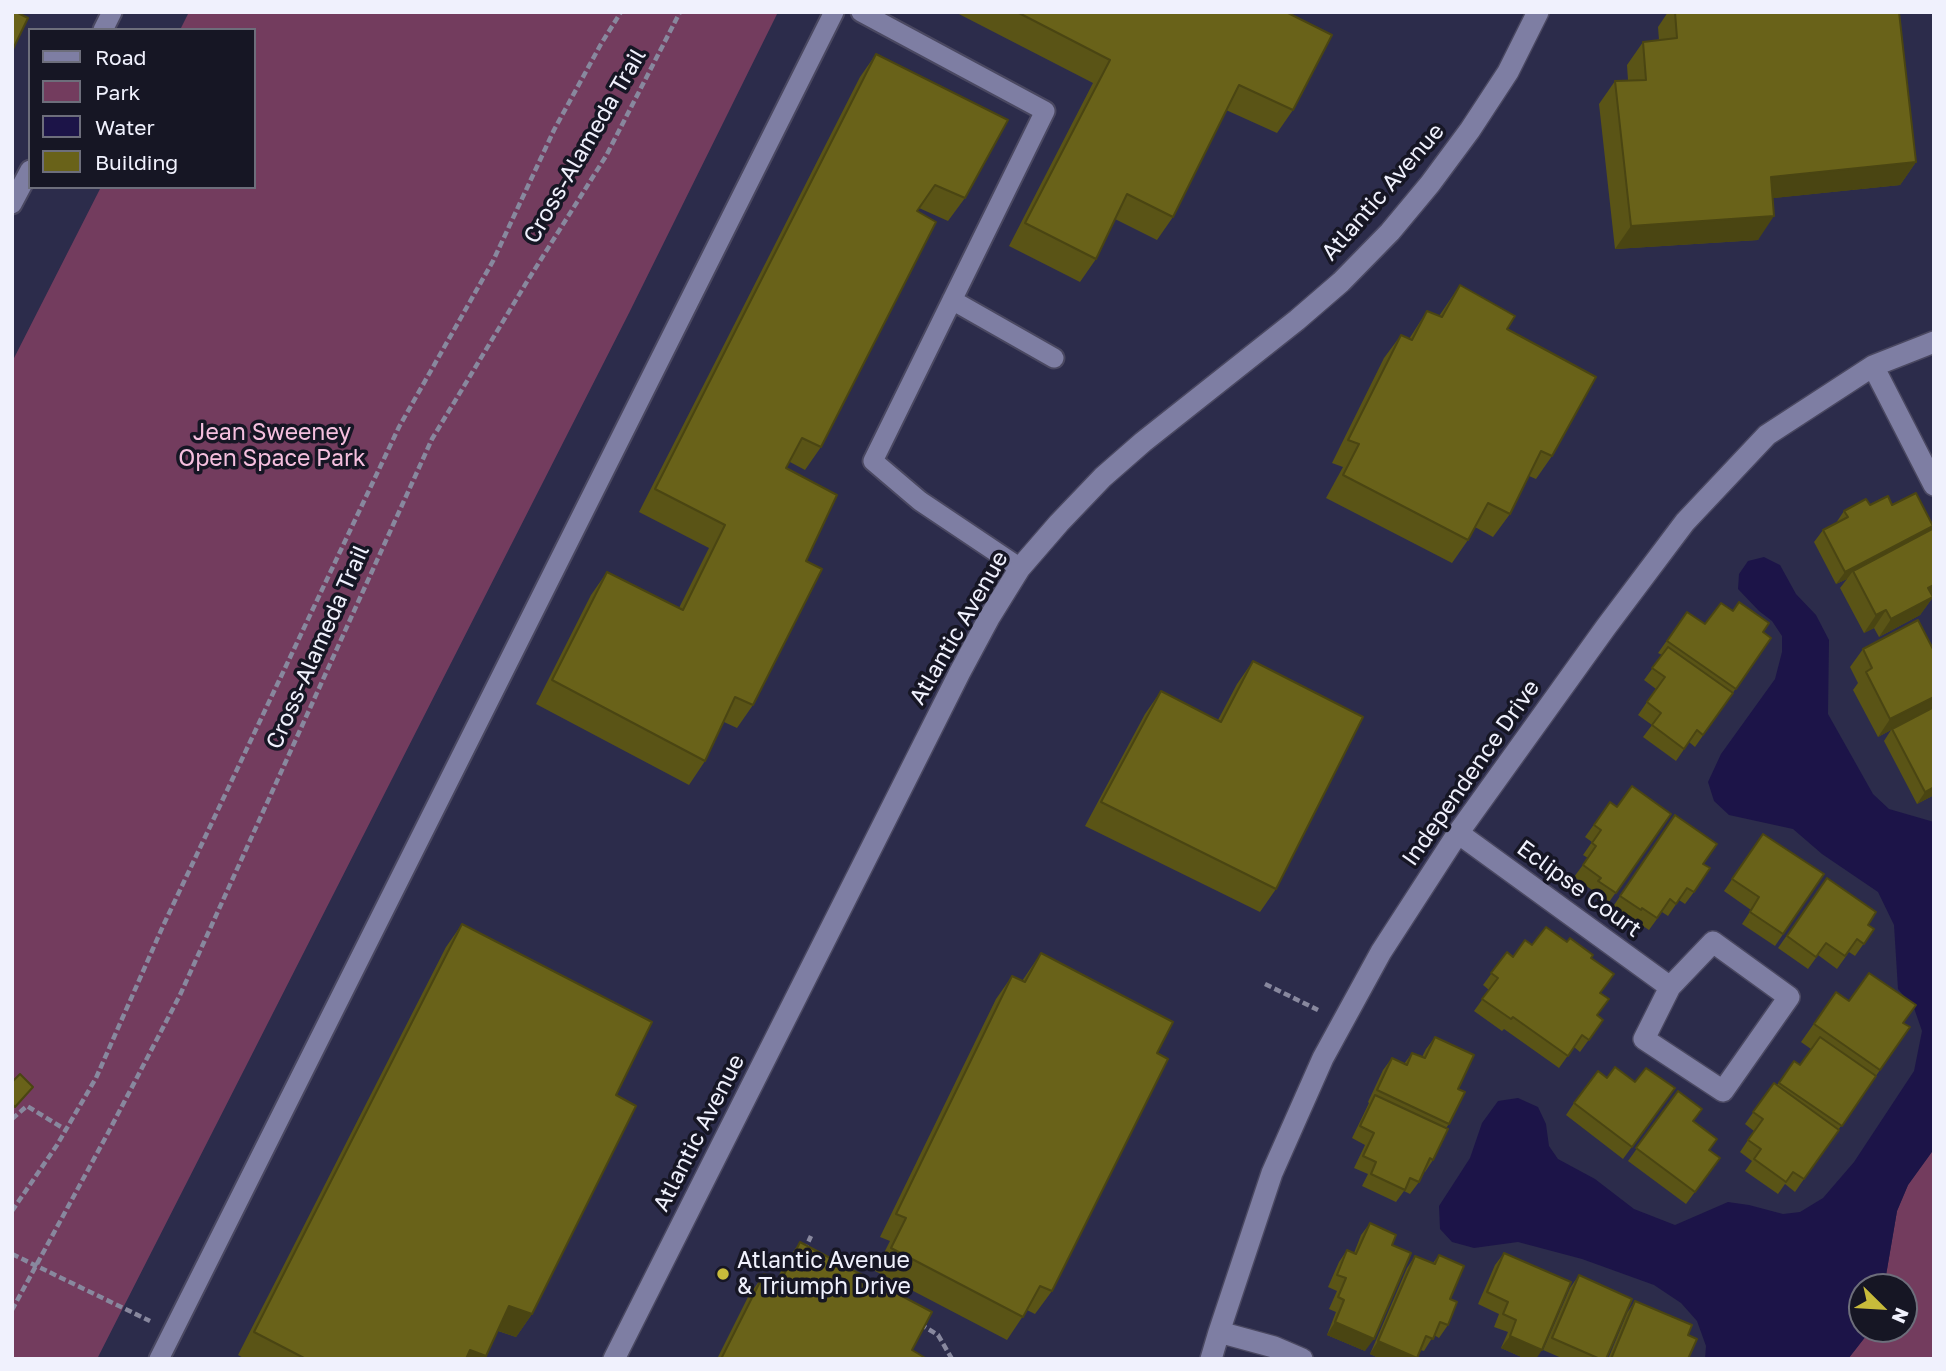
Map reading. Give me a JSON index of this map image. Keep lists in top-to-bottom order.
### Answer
{
  "streets": {
    "street": ["Atlantic Avenue", "Independence Drive", "Eclipse Court"],
    "path": ["Cross-Alameda Trail"]
  },
  "crossings": [
    ["Independence Drive", "Eclipse Court"]
  ],
  "parks": ["Jean Sweeney Open Space Park"],
  "places": ["Atlantic Avenue & Triumph Drive"],
  "legend": [
    "Road",
    "Park",
    "Water",
    "Building"
  ],
  "north": "bottom right"
}
